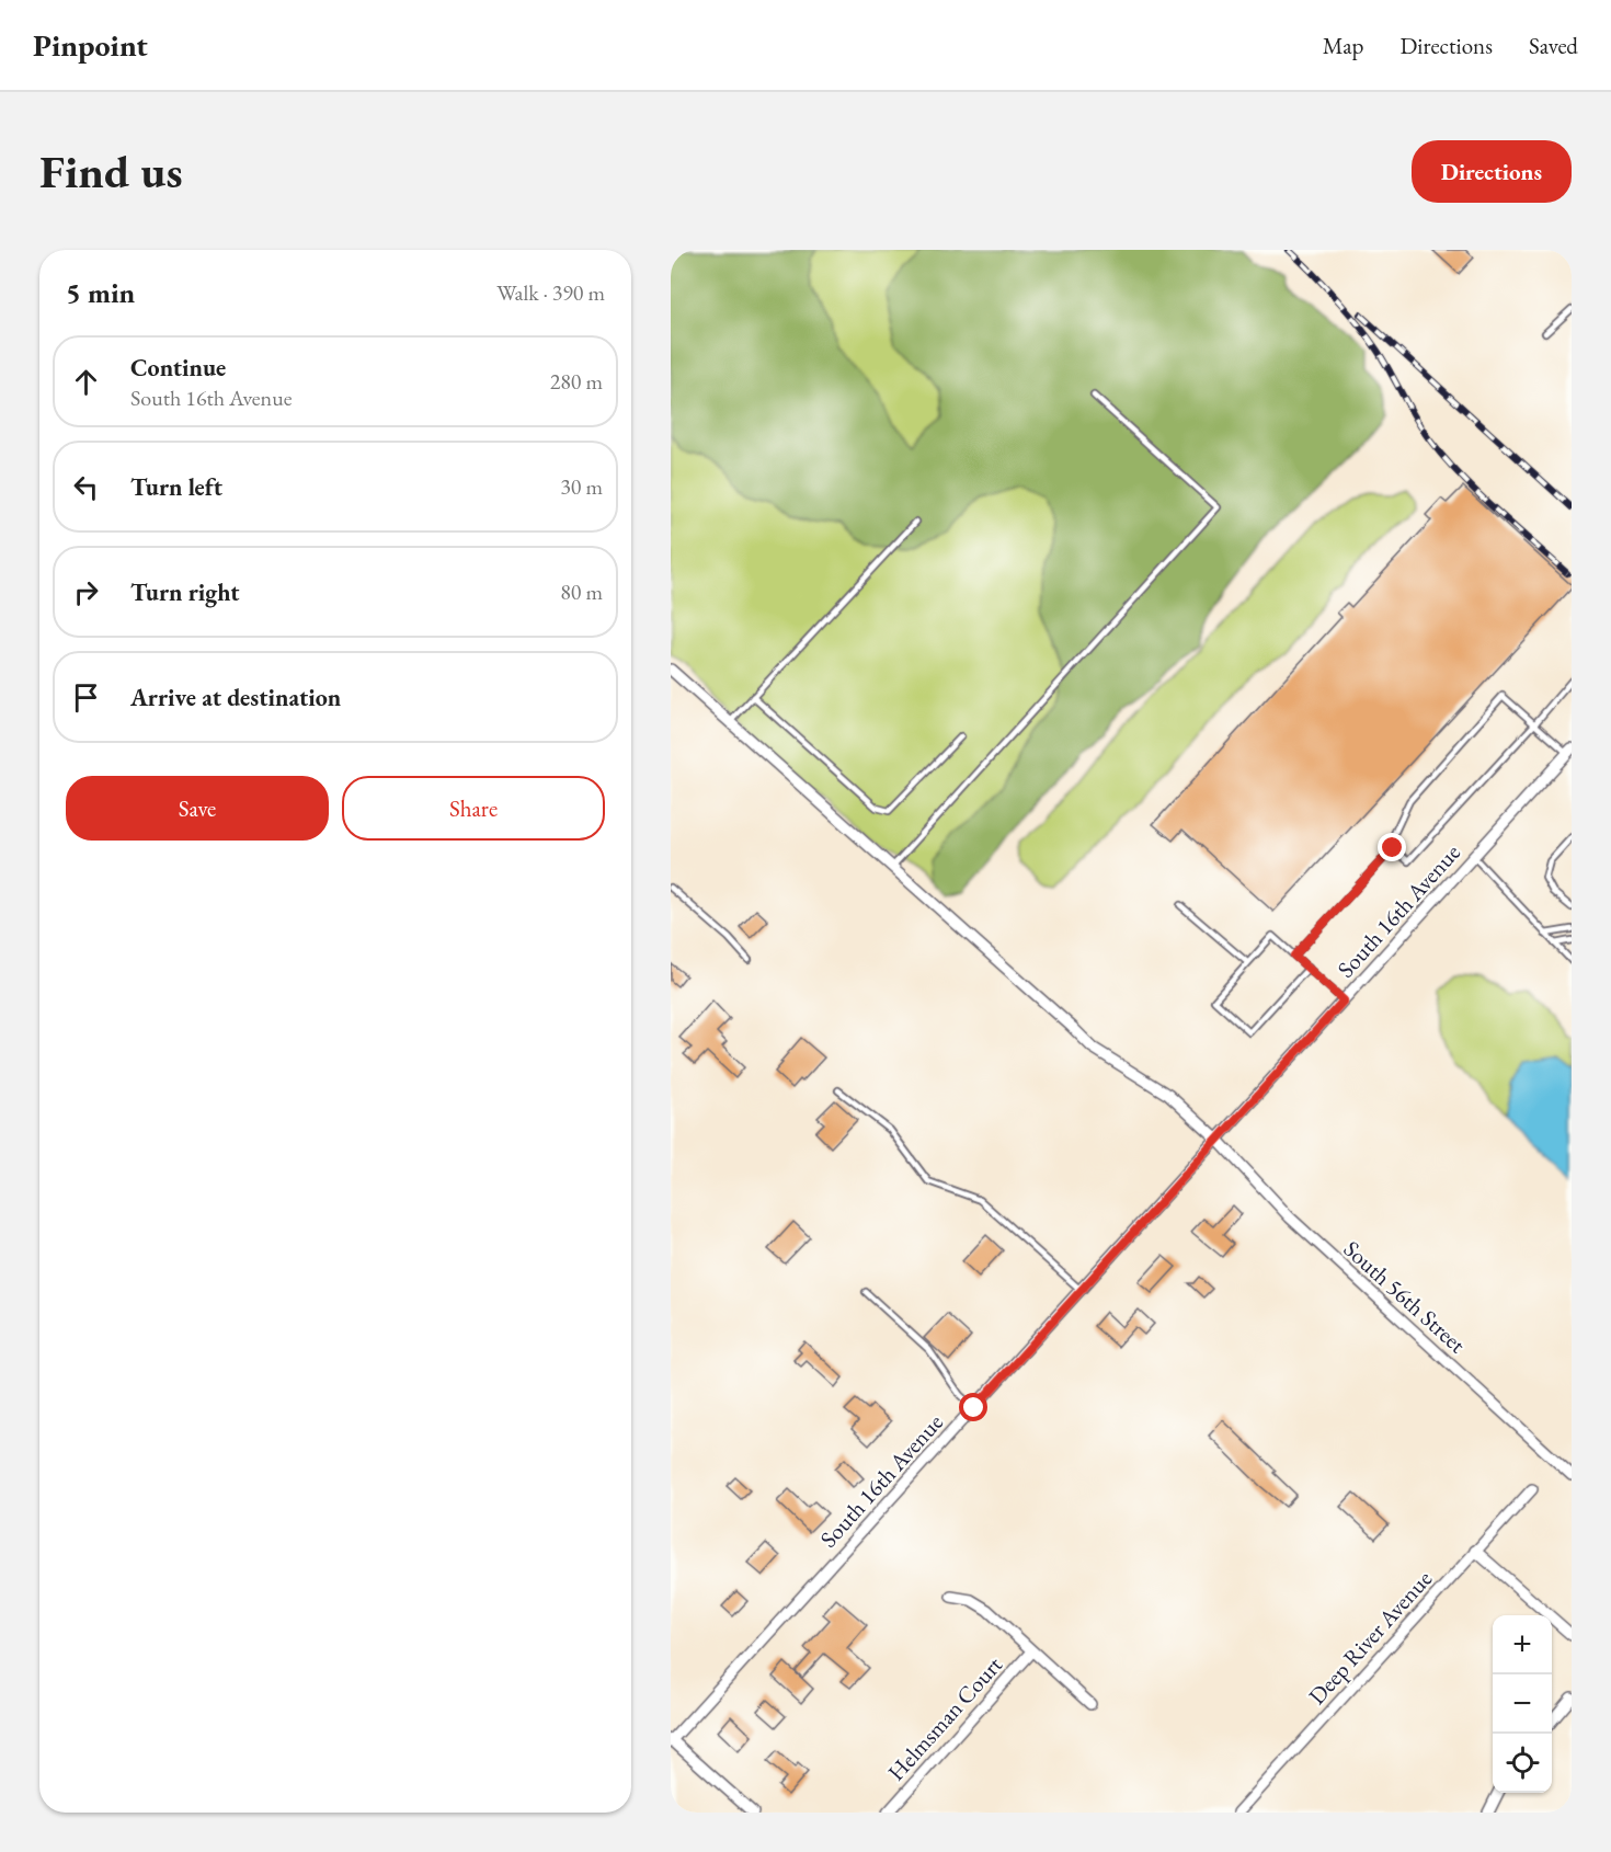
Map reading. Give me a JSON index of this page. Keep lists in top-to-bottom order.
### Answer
{
  "streets": {
    "street": [
      "South 16th Avenue",
      "South 56th Street",
      "Deep River Avenue",
      "Helmsman Court"
    ]
  },
  "crossings": [
    ["South 16th Avenue", "South 56th Street"]
  ],
  "page": {
    "header": "Pinpoint",
    "nav": ["Map", "Directions", "Saved"],
    "buttons": [
      "Directions",
      ["Save", "Share"]
    ],
    "title": "Find us",
    "heading": ["5 min", "Walk · 390 m"],
    "list": [
      ["Continue", "South 16th Avenue", "280 m"],
      ["Turn left", "30 m"],
      ["Turn right", "80 m"],
      "Arrive at destination"
    ],
    "map_buttons": ["+", "−"]
  }
}
